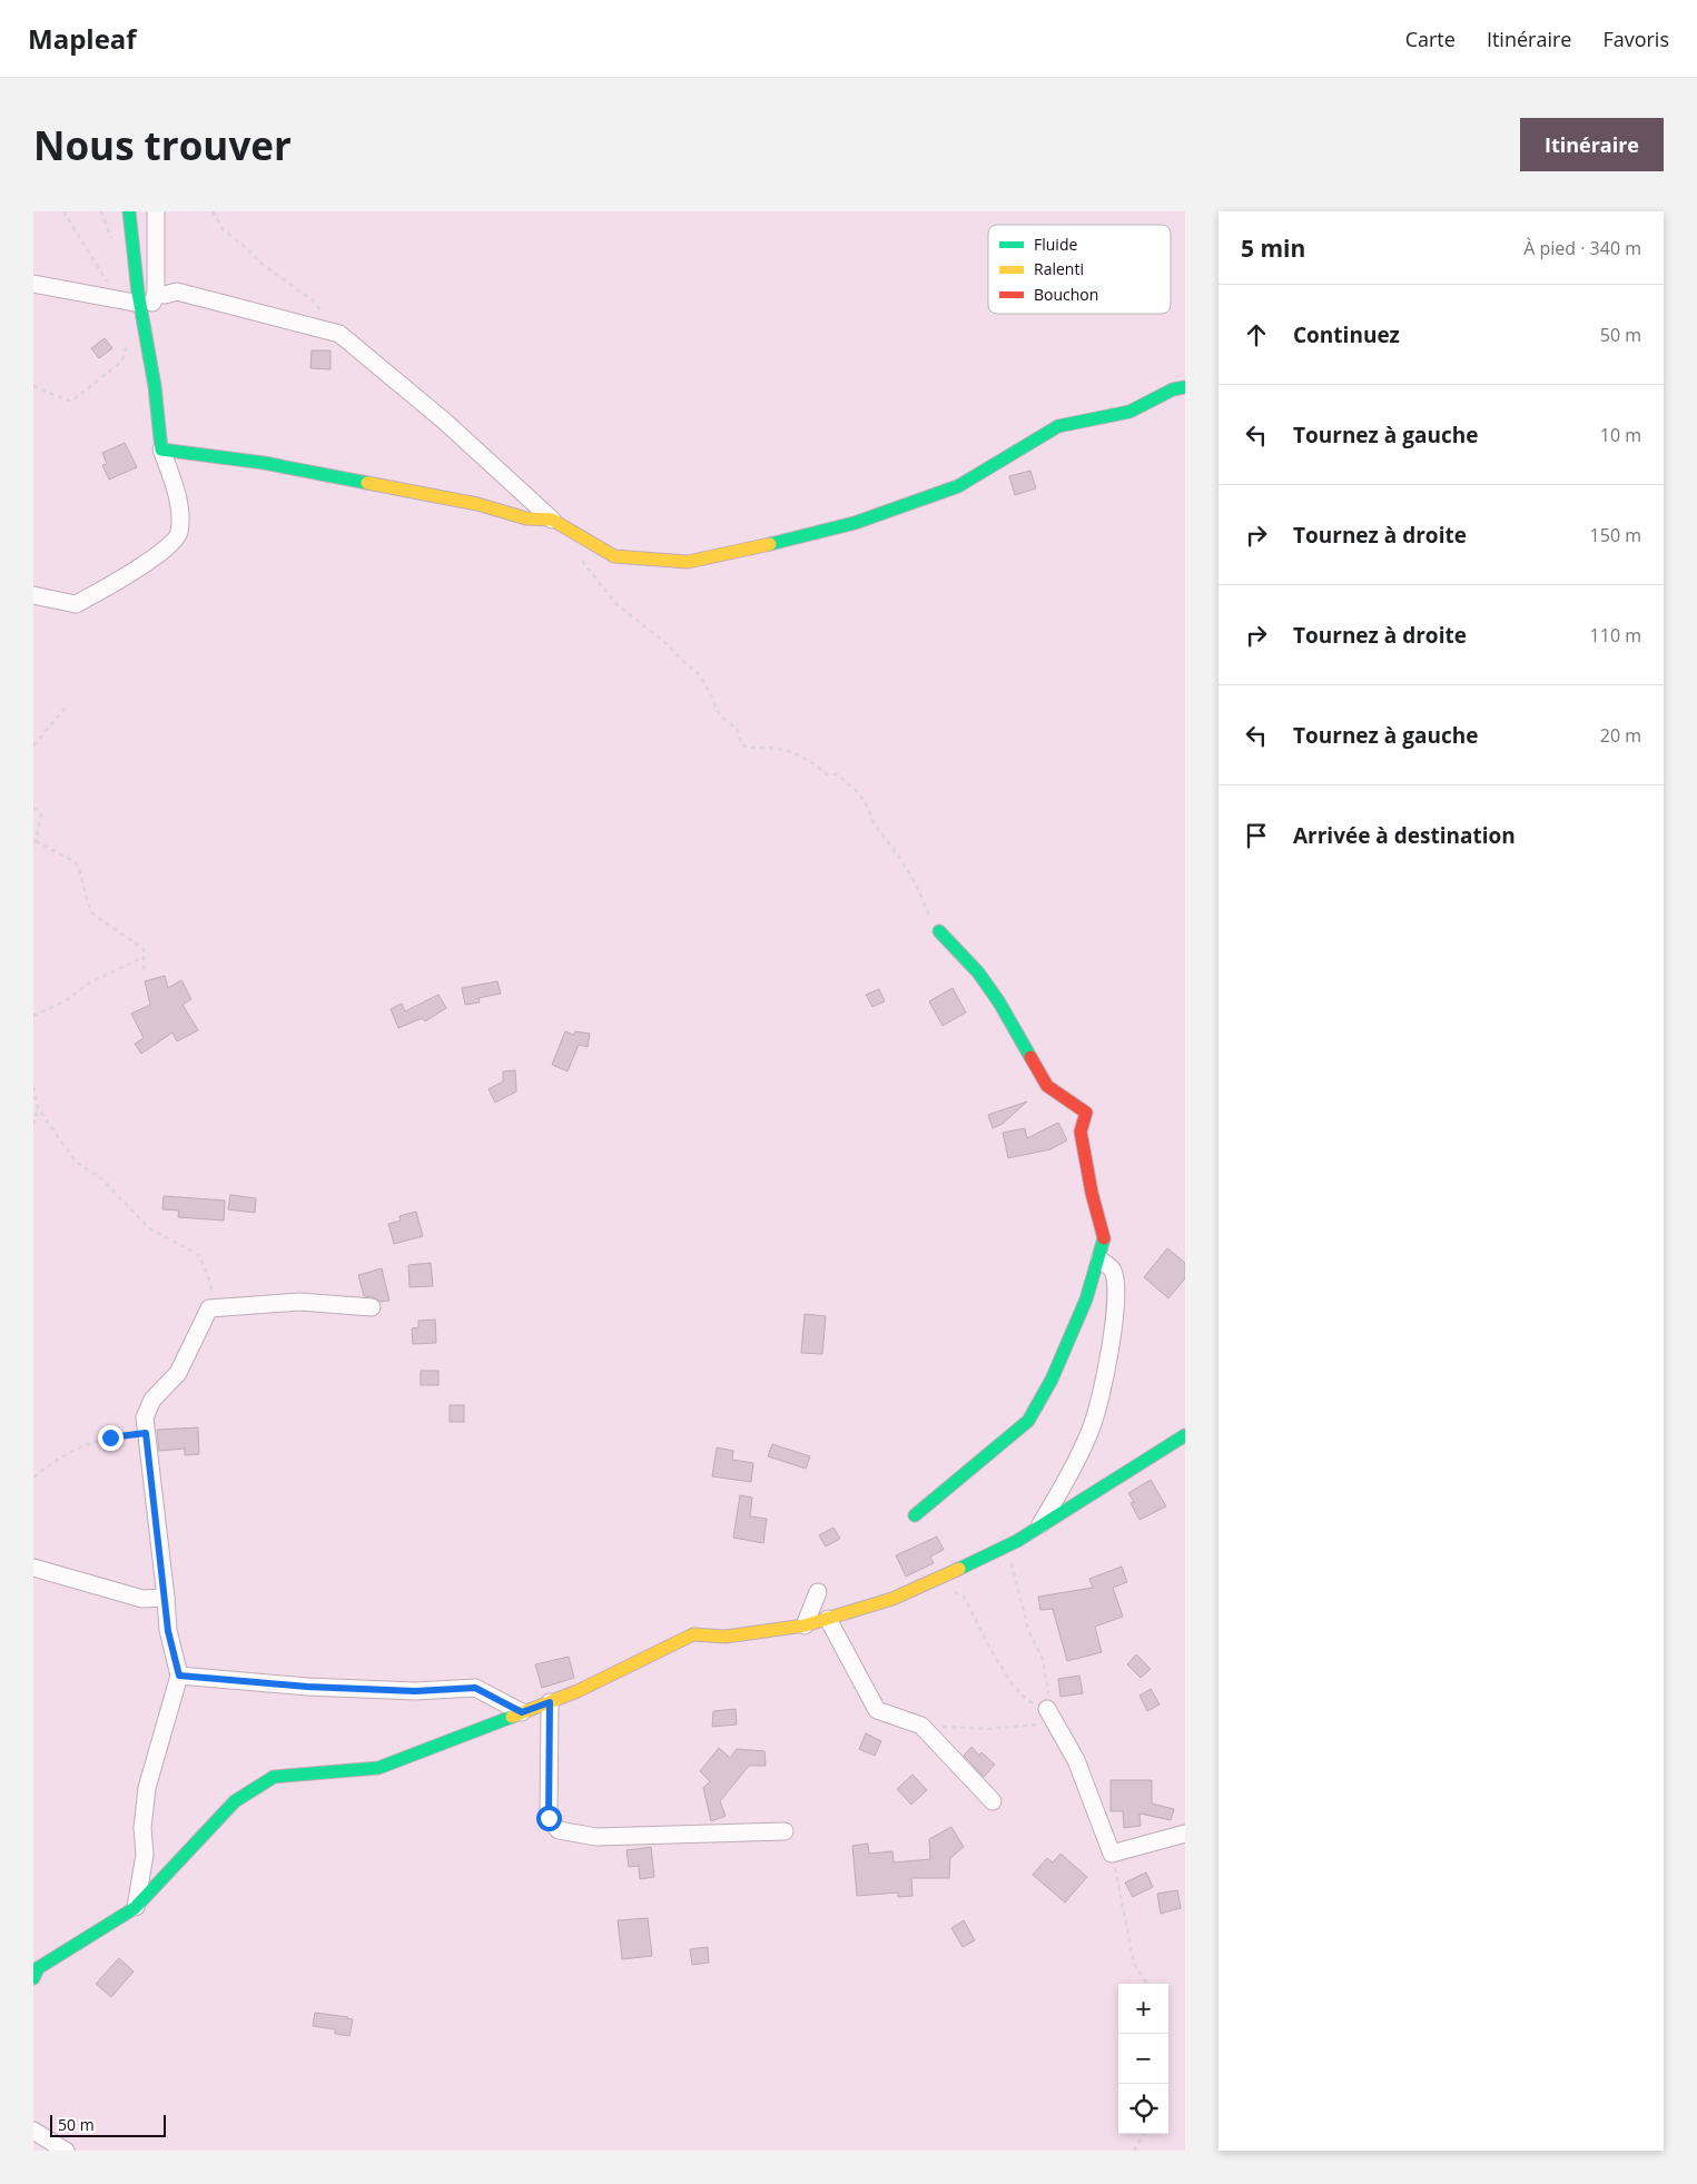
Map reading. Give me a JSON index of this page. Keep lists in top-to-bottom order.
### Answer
{
  "legend": ["Fluide", "Ralenti", "Bouchon"],
  "scale_bar": "50 m",
  "page": {
    "header": "Mapleaf",
    "nav": ["Carte", "Itinéraire", "Favoris"],
    "buttons": "Itinéraire",
    "title": "Nous trouver",
    "heading": ["5 min", "À pied · 340 m"],
    "list": [
      ["Continuez", "50 m"],
      ["Tournez à gauche", "10 m"],
      ["Tournez à droite", "150 m"],
      ["Tournez à droite", "110 m"],
      ["Tournez à gauche", "20 m"],
      "Arrivée à destination"
    ],
    "map_buttons": ["+", "−"],
    "scale": "50 m"
  }
}
